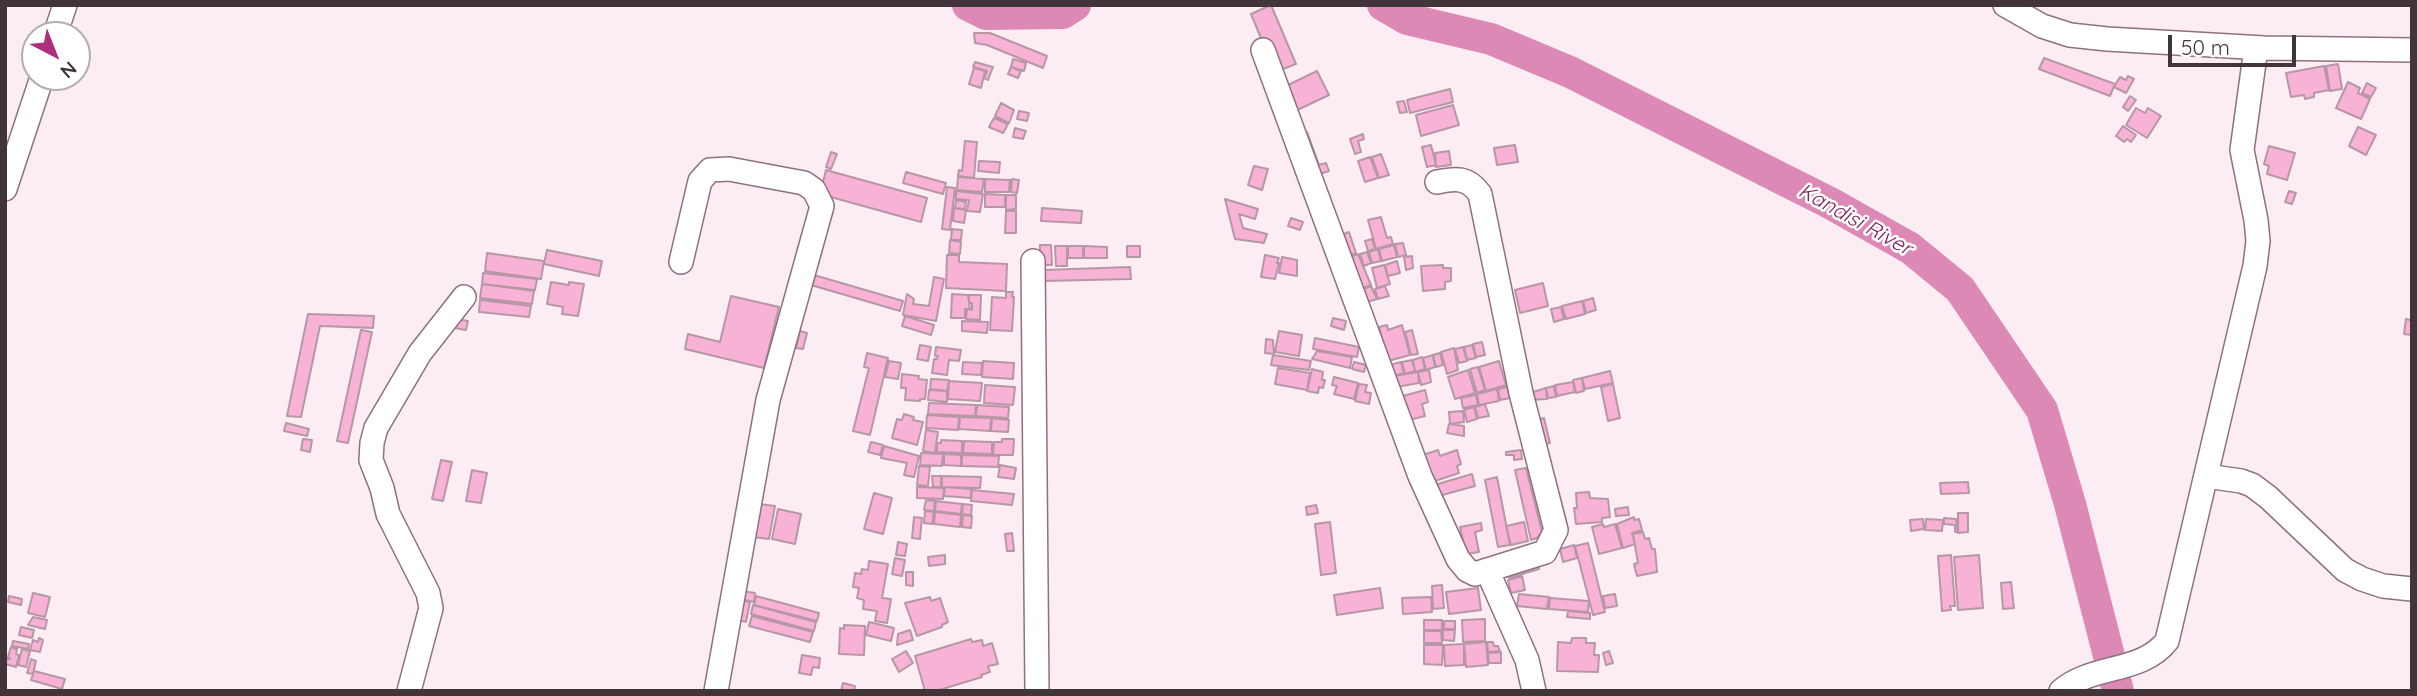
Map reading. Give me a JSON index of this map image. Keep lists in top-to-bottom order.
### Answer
{
  "water": ["Kandisi River"],
  "scale_bar": "50 m",
  "north": "bottom right"
}
